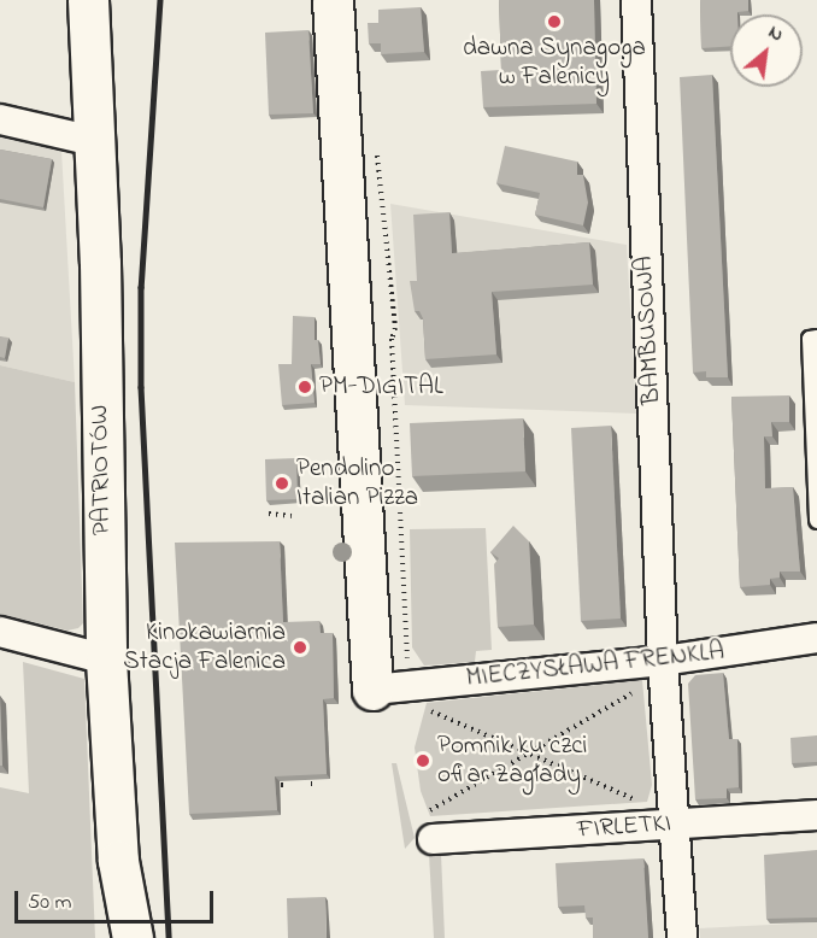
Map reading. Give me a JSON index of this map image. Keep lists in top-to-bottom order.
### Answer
{
  "streets": {
    "main road": ["PATRIOTÓW"],
    "street": ["BAMBUSOWA", "MIECZYSŁAWA FRENKLA", "FIRLETKI"]
  },
  "crossings": [
    ["BAMBUSOWA", "MIECZYSŁAWA FRENKLA"],
    ["BAMBUSOWA", "FIRLETKI"]
  ],
  "places": [
    "dawna Synagoga w Falenicy",
    "PM-DIGITAL",
    "Pendolino Italian Pizza",
    "Kinokawiarnia Stacja Falenica",
    "Pomnik ku czci ofiar Zagłady"
  ],
  "scale_bar": "50 m",
  "north": "top right"
}
